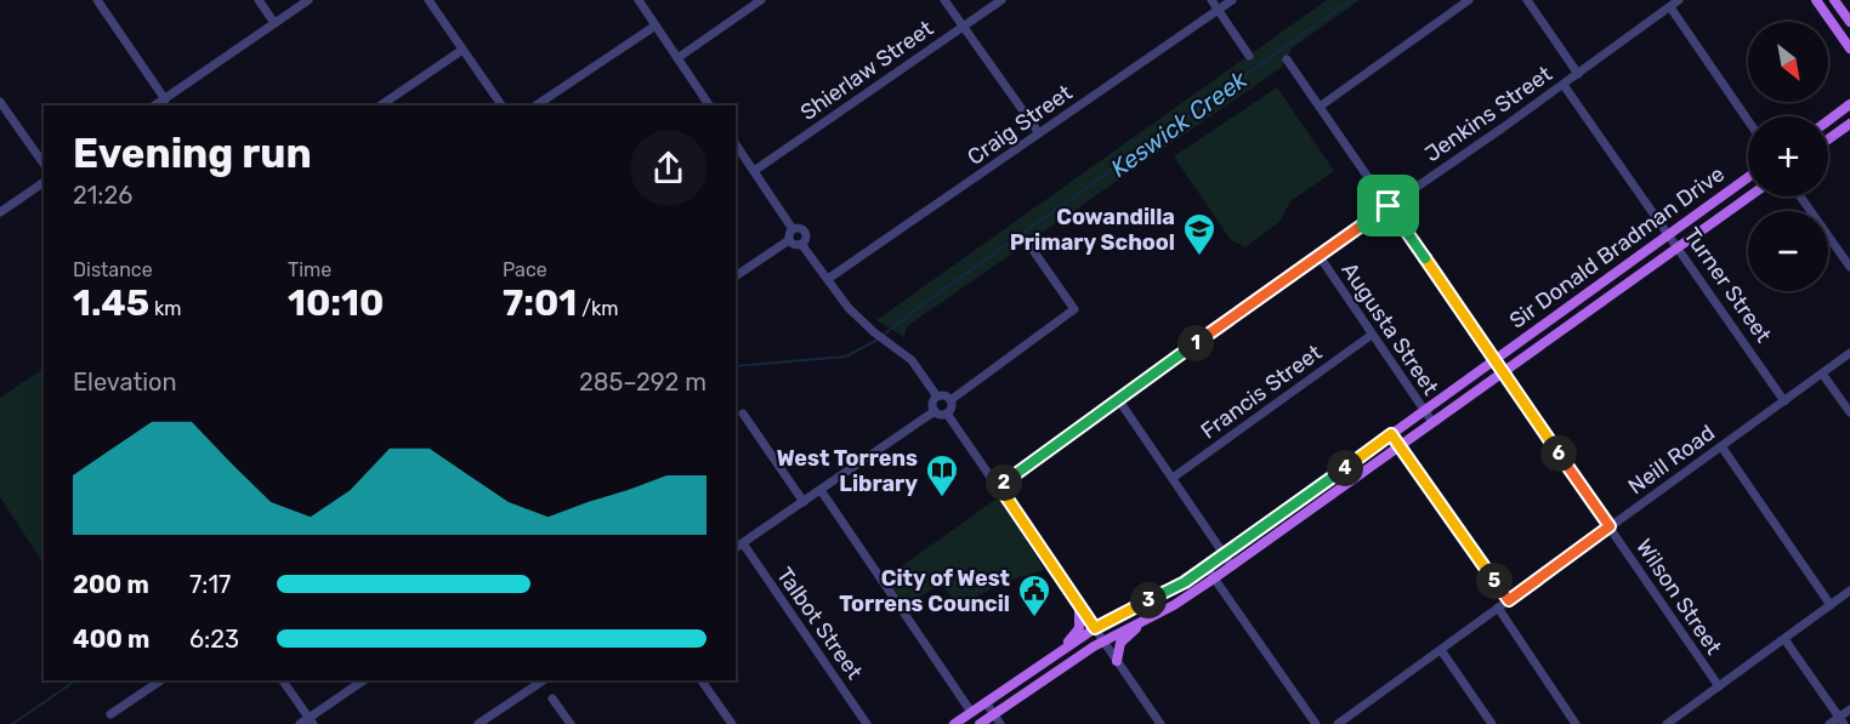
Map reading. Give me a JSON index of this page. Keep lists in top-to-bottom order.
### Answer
{
  "streets": {
    "main road": ["Sir Donald Bradman Drive"],
    "street": [
      "Shierlaw Street",
      "Jenkins Street",
      "Craig Street",
      "Turner Street",
      "Augusta Street",
      "Francis Street",
      "Neill Road",
      "Wilson Street",
      "Talbot Street"
    ]
  },
  "crossings": [
    ["Jenkins Street", "Turner Street"],
    ["Jenkins Street", "Augusta Street"],
    ["Jenkins Street", "Wilson Street"],
    ["Sir Donald Bradman Drive", "Turner Street"],
    ["Sir Donald Bradman Drive", "Augusta Street"],
    ["Sir Donald Bradman Drive", "Wilson Street"],
    ["Turner Street", "Neill Road"],
    ["Augusta Street", "Francis Street"],
    ["Neill Road", "Wilson Street"]
  ],
  "water": ["Keswick Creek"],
  "places": {
    "school or university": ["Cowandilla Primary School"],
    "library": ["West Torrens Library"],
    "public building": ["City of West Torrens Council"]
  },
  "north": "bottom right",
  "page": {
    "map_buttons": ["+", "−"],
    "heading": ["Evening run", "21:26"],
    "stats": [
      ["Distance", "1.45 km"],
      ["Time", "10:10"],
      ["Pace", "7:01 /km"]
    ],
    "pins": [
      "1",
      "6",
      "4",
      "2",
      "5",
      "3"
    ],
    "chart": ["Elevation", "285–292 m"],
    "list": [
      {
        "name": "200 m",
        "note": "7:17"
      },
      {
        "name": "400 m",
        "note": "6:23"
      }
    ]
  }
}
